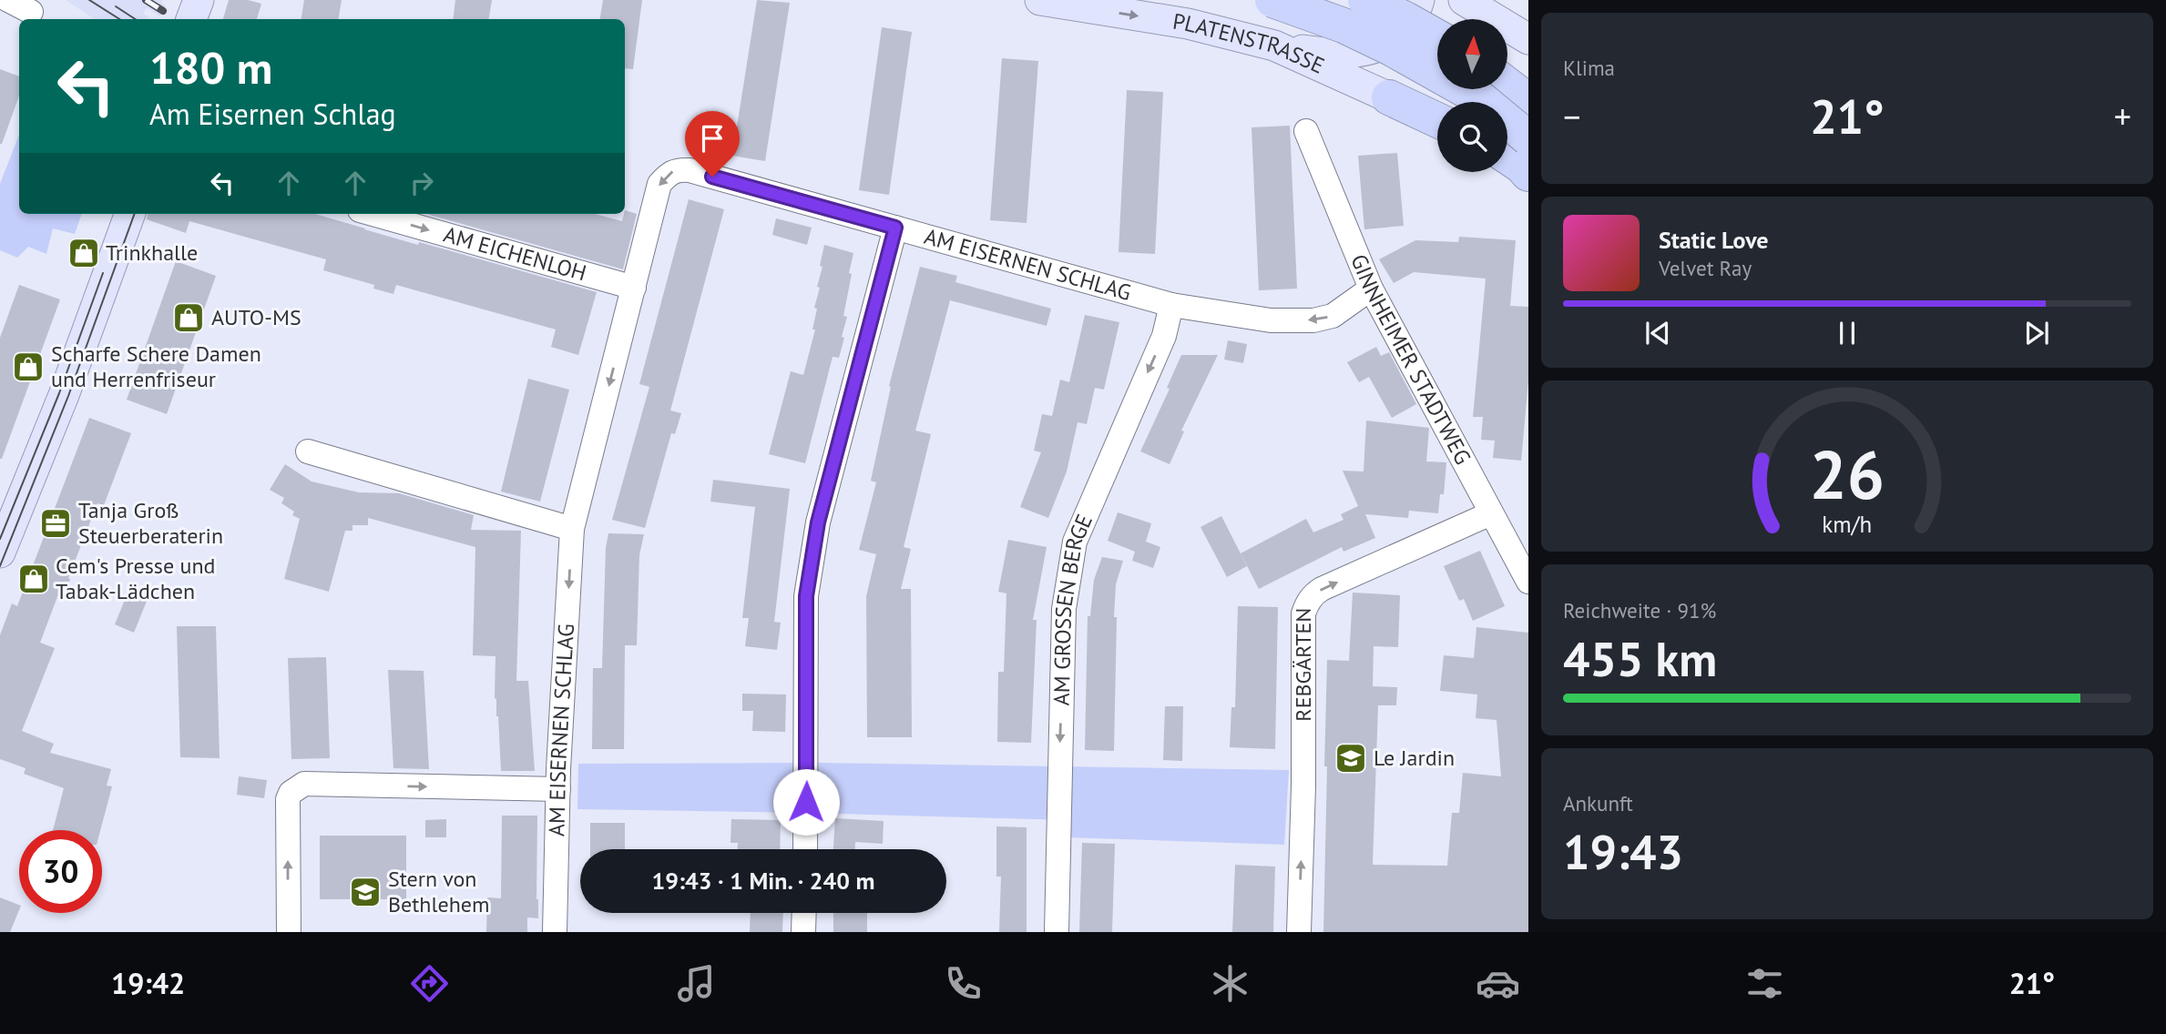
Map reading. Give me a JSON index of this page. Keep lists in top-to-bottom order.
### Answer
{
  "streets": {
    "main road": ["PLATENSTRASSE"],
    "street": [
      "AM EICHENLOH",
      "AM EISERNEN SCHLAG",
      "GINNHEIMER STADTWEG",
      "AM GROSSEN BERGE",
      "REBGÄRTEN"
    ]
  },
  "crossings": [
    ["AM EICHENLOH", "AM EISERNEN SCHLAG"],
    ["AM EISERNEN SCHLAG", "GINNHEIMER STADTWEG"],
    ["AM EISERNEN SCHLAG", "AM GROSSEN BERGE"],
    ["GINNHEIMER STADTWEG", "REBGÄRTEN"]
  ],
  "one_way": [
    "PLATENSTRASSE",
    "AM EICHENLOH",
    "AM GROSSEN BERGE",
    "REBGÄRTEN"
  ],
  "places": {
    "shop": [
      "Trinkhalle",
      "AUTO-MS",
      "Scharfe Schere Damen und Herrenfriseur",
      "Cem's Presse und Tabak-Lädchen"
    ],
    "office": ["Tanja Groß Steuerberaterin"],
    "school or university": ["Le Jardin", "Stern von Bethlehem"]
  },
  "north": "top",
  "page": {
    "tile": [
      "Klima",
      ["Reichweite · 91%", "455 km"],
      ["Ankunft", "19:43"]
    ],
    "turn": ["180 m", "Am Eisernen Schlag"],
    "heat": ["−", "21°", "+"],
    "song": ["Static Love", "Velvet Ray"],
    "limit": "30",
    "trip": "19:43 · 1 Min. · 240 m",
    "tabs": ["19:42", "21°"],
    "gauge": ["26", "km/h"]
  }
}
